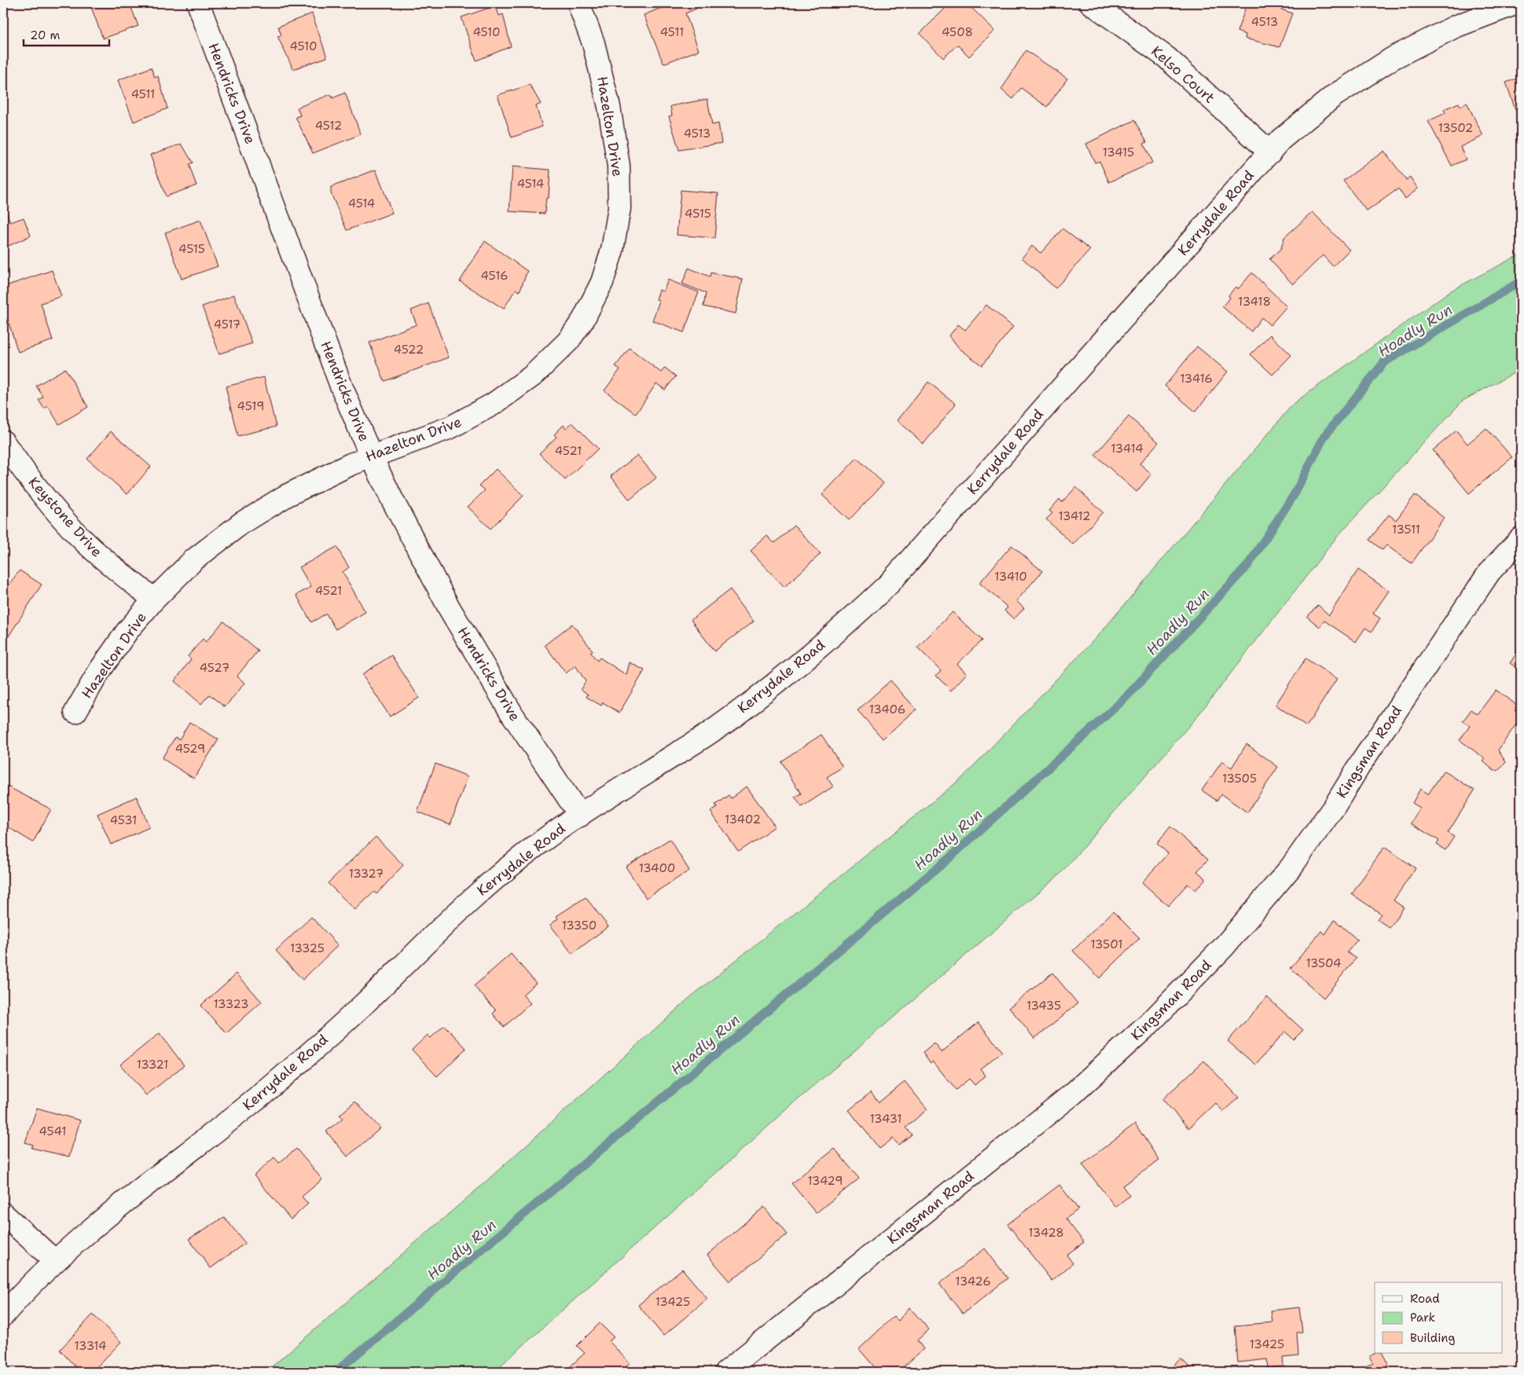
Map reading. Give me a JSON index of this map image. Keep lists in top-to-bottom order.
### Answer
{
  "streets": {
    "street": [
      "Kelso Court",
      "Hendricks Drive",
      "Hazelton Drive",
      "Kerrydale Road",
      "Keystone Drive",
      "Kingsman Road"
    ]
  },
  "crossings": [
    ["Kelso Court", "Kerrydale Road"],
    ["Hendricks Drive", "Hazelton Drive"],
    ["Hendricks Drive", "Kerrydale Road"],
    ["Hazelton Drive", "Keystone Drive"]
  ],
  "water": ["Hoadly Run"],
  "house_numbers": [
    "4513",
    "4510",
    "4511",
    "4508",
    "4510",
    "4511",
    "4512",
    "13502",
    "4513",
    "13415",
    "4514",
    "4514",
    "4515",
    "4515",
    "4516",
    "13418",
    "4517",
    "4522",
    "13416",
    "4519",
    "13414",
    "4521",
    "13412",
    "13511",
    "13410",
    "4521",
    "4527",
    "13406",
    "4529",
    "13505",
    "13402",
    "4531",
    "13400",
    "13327",
    "13350",
    "13501",
    "13325",
    "13504",
    "13323",
    "13435",
    "13321",
    "13431",
    "4541",
    "13429",
    "13428",
    "13426",
    "13425",
    "13425",
    "13314"
  ],
  "legend": ["Road", "Park", "Building"],
  "scale_bar": "20 m"
}
